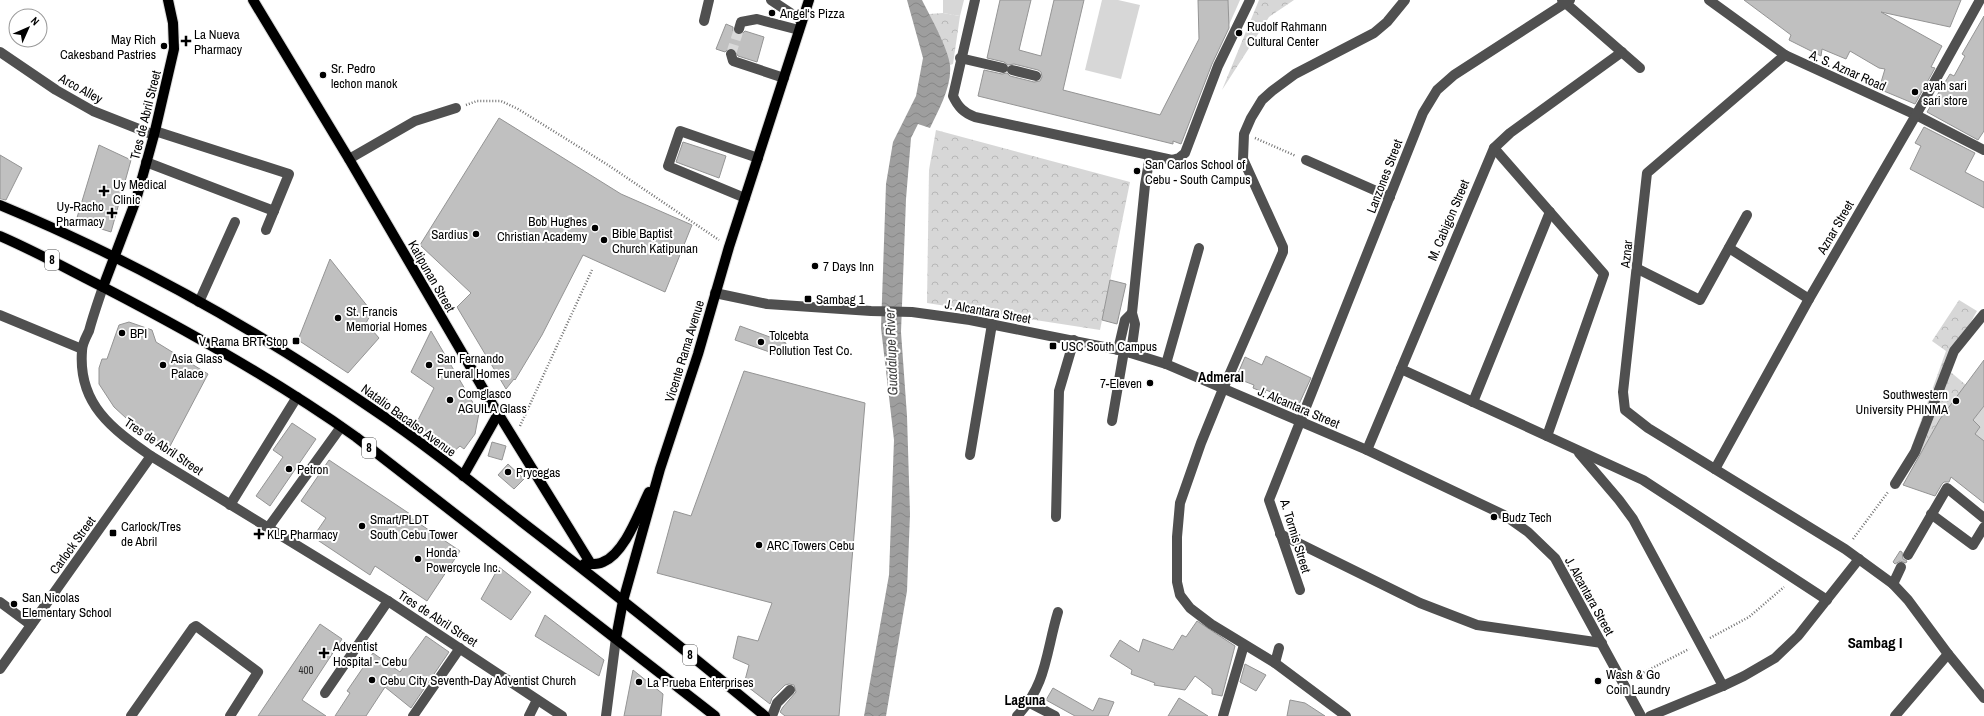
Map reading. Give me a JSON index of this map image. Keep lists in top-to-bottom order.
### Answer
{
  "streets": {
    "main road": [
      "Tres de Abril Street",
      "8",
      "Katipunan Street",
      "Vicente Rama Avenue",
      "Natalio Bacalso Avenue"
    ],
    "street": [
      "A. S. Aznar Road",
      "Arco Alley",
      "Lanzones Street",
      "M. Cabigon Street",
      "Aznar Street",
      "Aznar",
      "J. Alcantara Street",
      "A. Tormis Street",
      "Carlock Street"
    ]
  },
  "crossings": [
    ["A. S. Aznar Road", "Aznar Street"],
    ["A. S. Aznar Road", "Aznar"],
    ["Arco Alley", "Tres de Abril Street"],
    ["Tres de Abril Street", "8"],
    ["Tres de Abril Street", "Natalio Bacalso Avenue"],
    ["Tres de Abril Street", "Carlock Street"],
    ["Lanzones Street", "J. Alcantara Street"],
    ["Lanzones Street", "A. Tormis Street"],
    ["M. Cabigon Street", "J. Alcantara Street"],
    ["Aznar Street", "Aznar"],
    ["8", "Vicente Rama Avenue"],
    ["J. Alcantara Street", "Vicente Rama Avenue"],
    ["J. Alcantara Street", "A. Tormis Street"],
    ["Vicente Rama Avenue", "Natalio Bacalso Avenue"]
  ],
  "districts": ["Admeral", "Sambag I", "Laguna"],
  "water": ["Guadalupe River"],
  "places": {
    "other": [
      "Angel‘s Pizza",
      "Rudolf Rahmann Cultural Center",
      "May Rich Cakesband Pastries",
      "Sr. Pedro lechon manok",
      "ayah sari sari store",
      "San Carlos School of Cebu - South Campus",
      "Bob Hughes Christian Academy",
      "Sardius",
      "Bible Baptist Church Katipunan",
      "7 Days Inn",
      "St. Francis Memorial Homes",
      "BPI",
      "Tolcebta Pollution Test Co.",
      "Asia Glass Palace",
      "San Fernando Funeral Homes",
      "7-Eleven",
      "Comglasco AGUILA Glass",
      "Southwestern University PHINMA",
      "Petron",
      "Prycegas",
      "Budz Tech",
      "Smart/PLDT South Cebu Tower",
      "ARC Towers Cebu",
      "Honda Powercycle Inc.",
      "San Nicolas Elementary School",
      "Cebu City Seventh-Day Adventist Church",
      "Wash & Go Coin Laundry",
      "La Prueba Enterprises"
    ],
    "health": [
      "La Nueva Pharmacy",
      "Uy Medical Clinic",
      "Uy-Racho Pharmacy",
      "KLP Pharmacy",
      "Adventist Hospital - Cebu"
    ],
    "transit": [
      "Sambag 1",
      "V. Rama BRT Stop",
      "USC South Campus",
      "Carlock/Tres de Abril"
    ]
  },
  "house_numbers": ["400"],
  "north": "top right"
}
